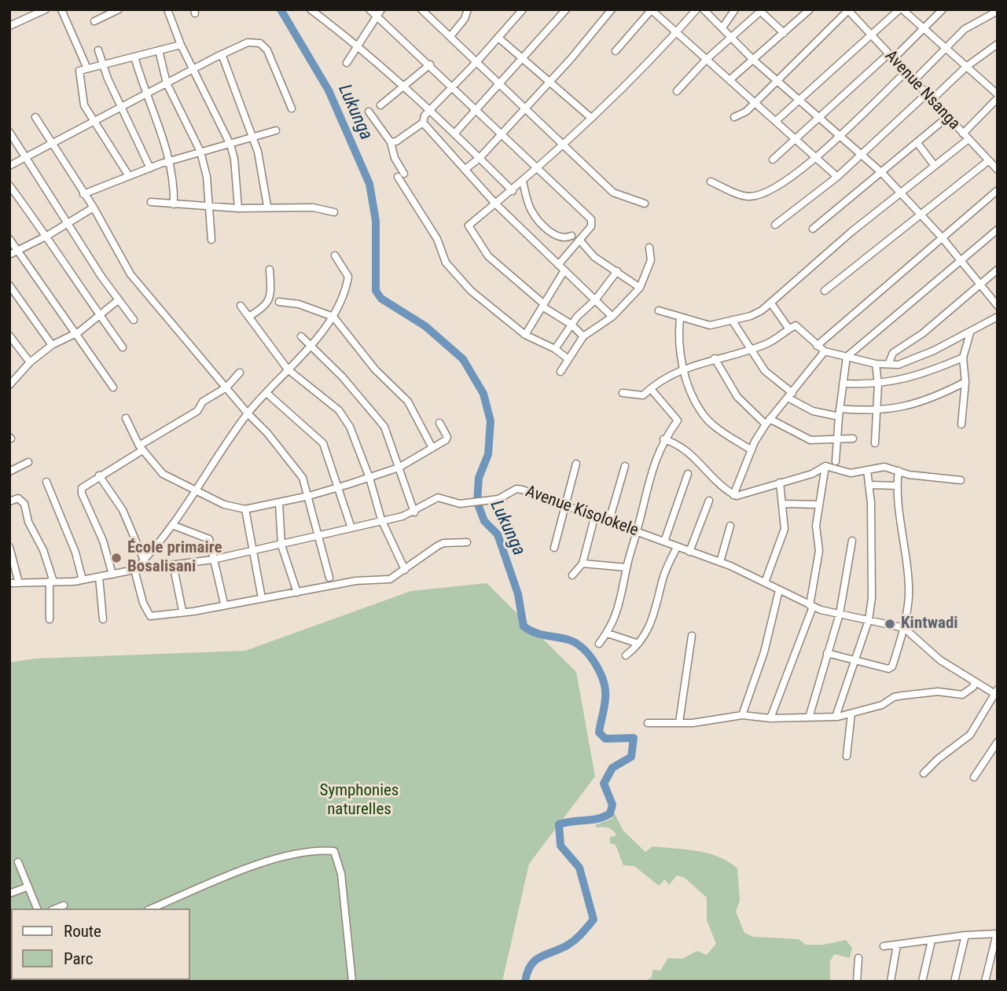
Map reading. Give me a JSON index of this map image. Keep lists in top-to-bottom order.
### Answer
{
  "streets": {
    "street": ["Avenue Nsanga", "Avenue Kisolokele"]
  },
  "water": ["Lukunga"],
  "parks": ["Symphonies naturelles"],
  "places": ["École primaire Bosalisani", "Kintwadi"],
  "legend": ["Route", "Parc"]
}
